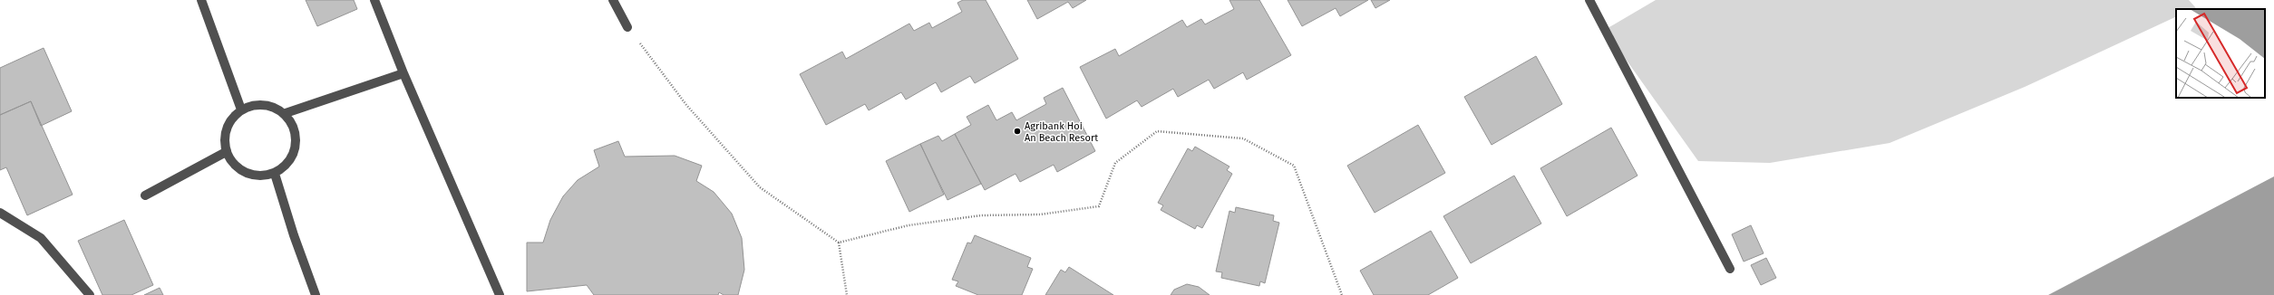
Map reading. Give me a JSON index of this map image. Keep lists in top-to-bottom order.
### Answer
{
  "places": ["Agribank Hoi An Beach Resort"]
}
